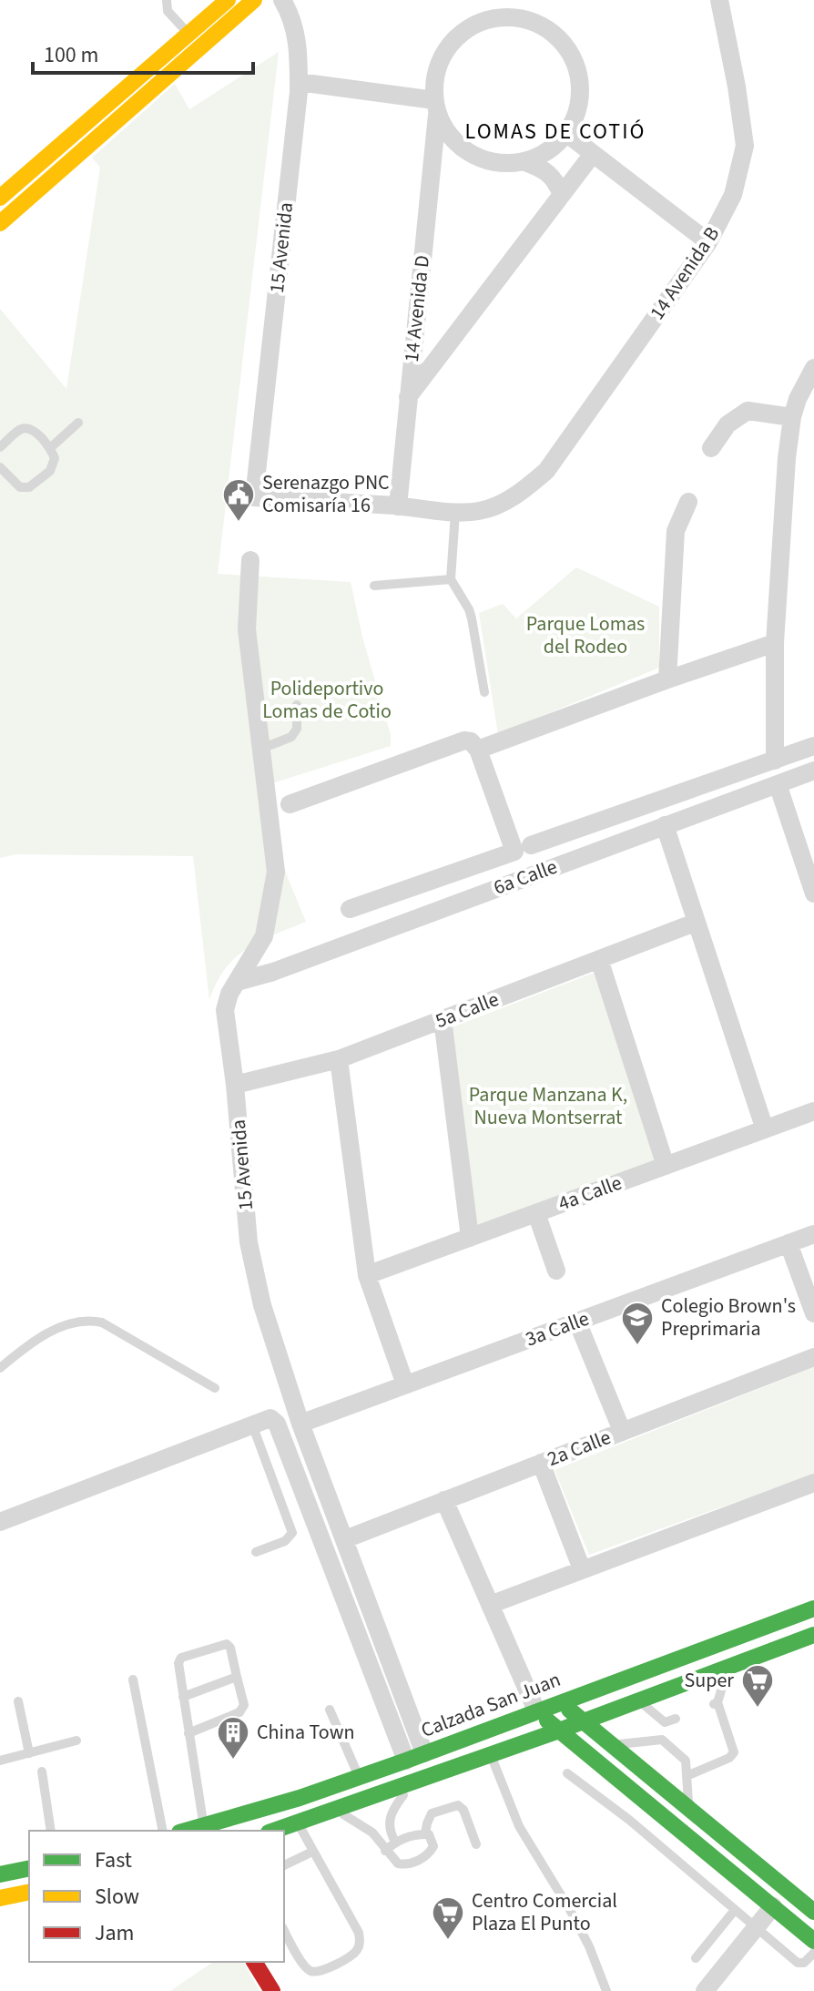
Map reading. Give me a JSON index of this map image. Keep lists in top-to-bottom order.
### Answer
{
  "streets": {
    "main road": ["Calzada San Juan"],
    "street": [
      "15 Avenida",
      "14 Avenida B",
      "14 Avenida D",
      "6a Calle",
      "5a Calle",
      "4a Calle",
      "3a Calle",
      "2a Calle"
    ]
  },
  "crossings": [
    ["15 Avenida", "14 Avenida B"],
    ["15 Avenida", "6a Calle"],
    ["15 Avenida", "5a Calle"],
    ["15 Avenida", "3a Calle"],
    ["15 Avenida", "2a Calle"],
    ["15 Avenida", "Calzada San Juan"],
    ["14 Avenida B", "14 Avenida D"]
  ],
  "districts": ["LOMAS DE COTIÓ"],
  "parks": ["Parque Lomas del Rodeo", "Polideportivo Lomas de Cotio", "Parque Manzana K, Nueva Montserrat"],
  "places": {
    "public building": ["Serenazgo PNC Comisaría 16"],
    "school or university": ["Colegio Brown's Preprimaria"],
    "supermarket": ["Super", "Centro Comercial Plaza El Punto"],
    "building": ["China Town"]
  },
  "legend": ["Fast", "Slow", "Jam"],
  "scale_bar": "100 m"
}
